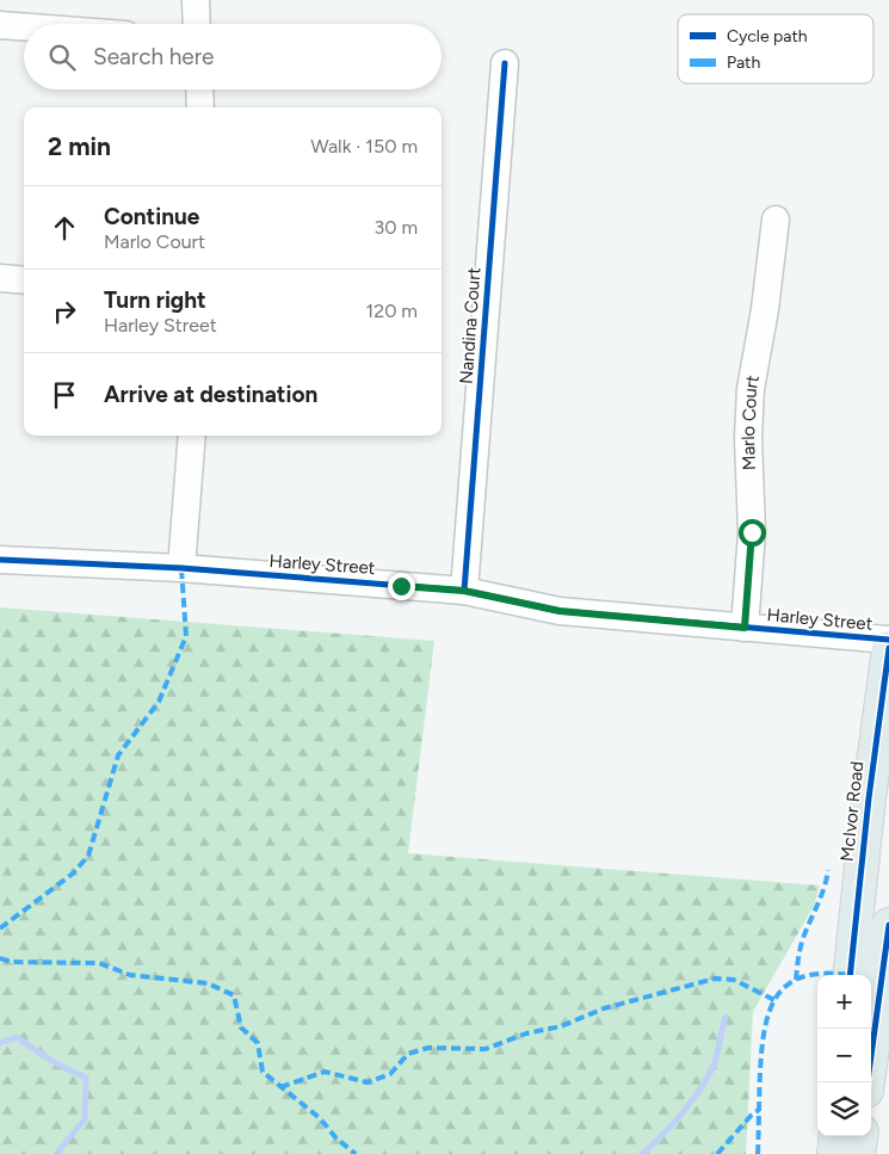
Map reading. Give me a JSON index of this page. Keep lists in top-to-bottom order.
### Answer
{
  "streets": {
    "main road": ["McIvor Road"],
    "street": ["Nandina Court", "Marlo Court", "Harley Street"]
  },
  "crossings": [
    ["Nandina Court", "Harley Street"],
    ["Marlo Court", "Harley Street"]
  ],
  "legend": ["Cycle path", "Path"],
  "page": {
    "search": "Search here",
    "heading": ["2 min", "Walk · 150 m"],
    "list": [
      ["Continue", "Marlo Court", "30 m"],
      ["Turn right", "Harley Street", "120 m"],
      "Arrive at destination"
    ],
    "map_buttons": ["+", "−"]
  }
}
